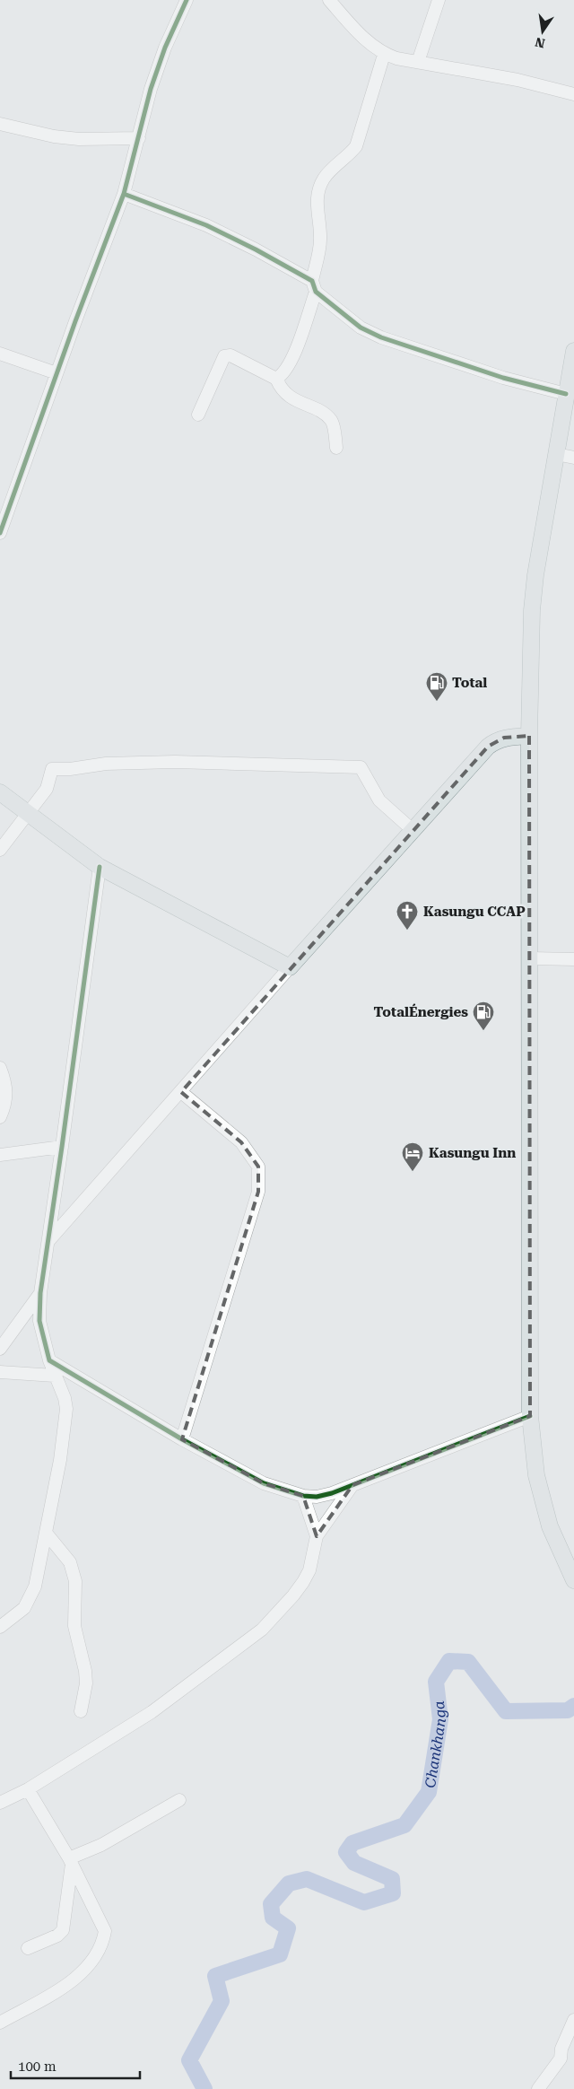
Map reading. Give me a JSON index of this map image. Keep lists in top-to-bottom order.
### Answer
{
  "water": ["Chankhanga"],
  "places": {
    "fuel station": ["Total", "TotalÉnergies"],
    "church": ["Kasungu CCAP"],
    "hotel": ["Kasungu Inn"]
  },
  "scale_bar": "100 m",
  "north": "bottom"
}
